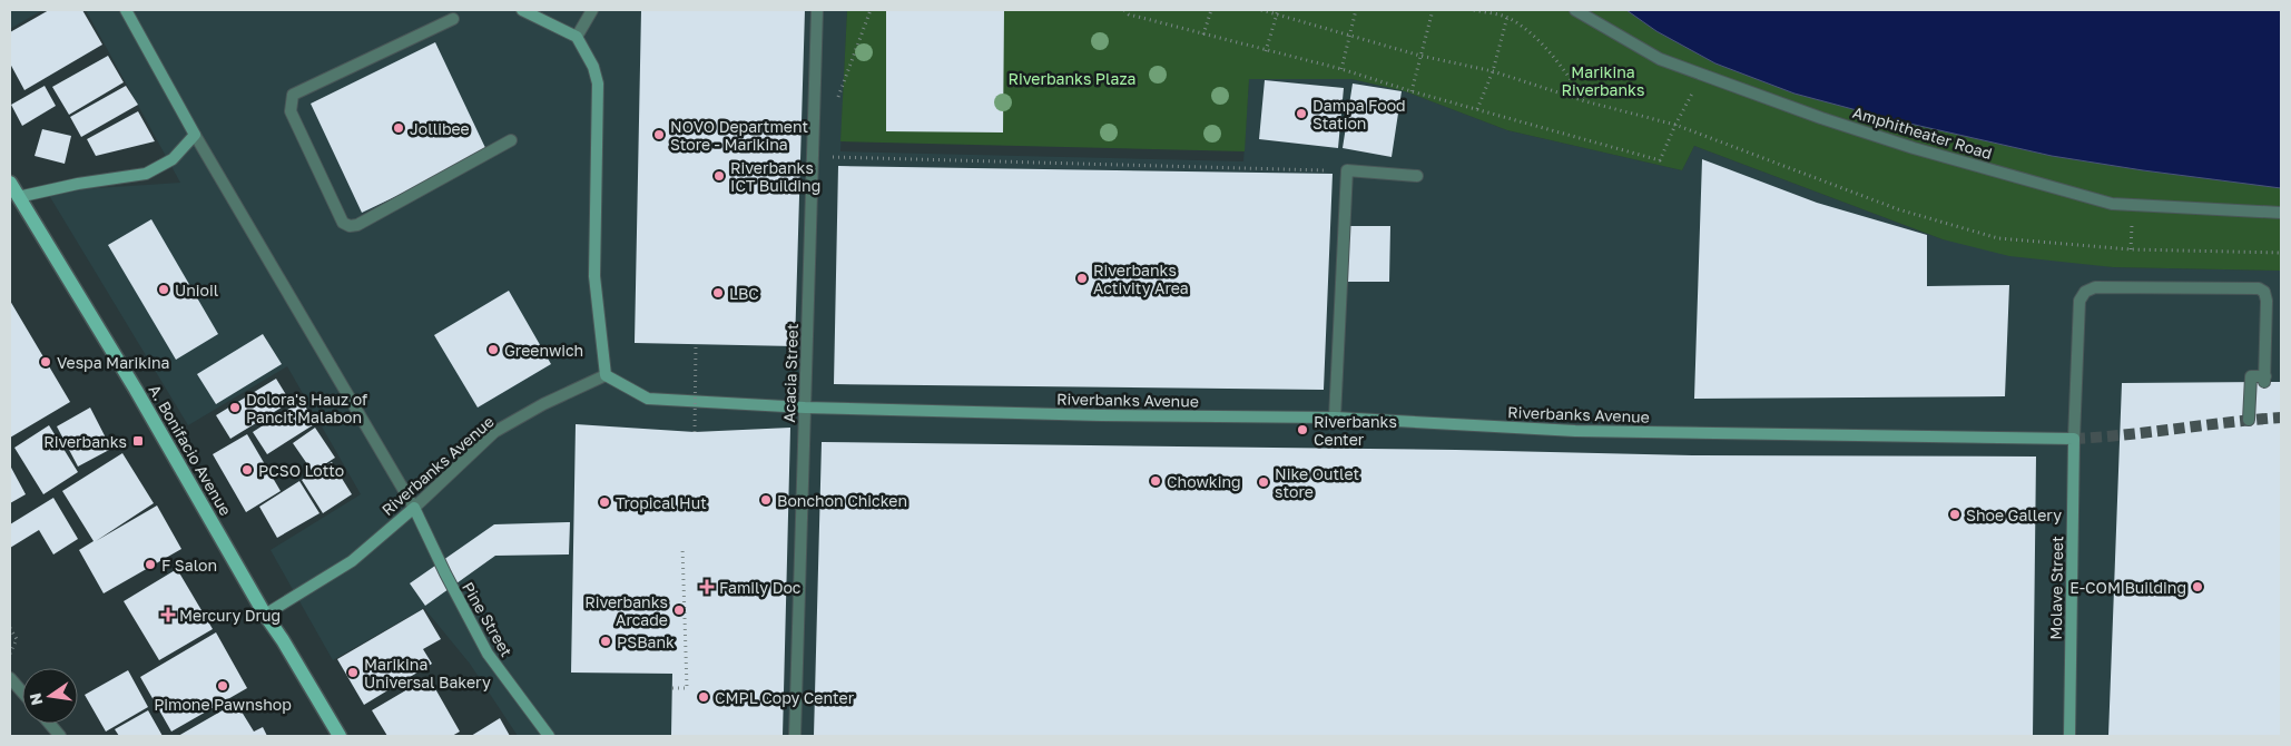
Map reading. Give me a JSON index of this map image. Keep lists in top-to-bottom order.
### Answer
{
  "streets": {
    "main road": ["A. Bonifacio Avenue"],
    "street": [
      "Amphitheater Road",
      "Acacia Street",
      "Riverbanks Avenue",
      "Molave Street",
      "Pine Street"
    ]
  },
  "crossings": [
    ["Acacia Street", "Riverbanks Avenue"],
    ["Riverbanks Avenue", "A. Bonifacio Avenue"],
    ["Riverbanks Avenue", "Molave Street"],
    ["Riverbanks Avenue", "Pine Street"]
  ],
  "parks": ["Marikina Riverbanks", "Riverbanks Plaza"],
  "places": {
    "other": [
      "Dampa Food Station",
      "Jollibee",
      "NOVO Department Store - Marikina",
      "Riverbanks ICT Building",
      "Riverbanks Activity Area",
      "Unioil",
      "LBC",
      "Greenwich",
      "Vespa Marikina",
      "Dolora's Hauz of Pancit Malabon",
      "Riverbanks Center",
      "PCSO Lotto",
      "Chowking",
      "Nike Outlet store",
      "Bonchon Chicken",
      "Tropical Hut",
      "Shoe Gallery",
      "F Salon",
      "E-COM Building",
      "Riverbanks Arcade",
      "PSBank",
      "Marikina Universal Bakery",
      "Pimone Pawnshop",
      "CMPL Copy Center"
    ],
    "transit": ["Riverbanks"],
    "health": ["Family Doc", "Mercury Drug"]
  },
  "north": "left"
}
